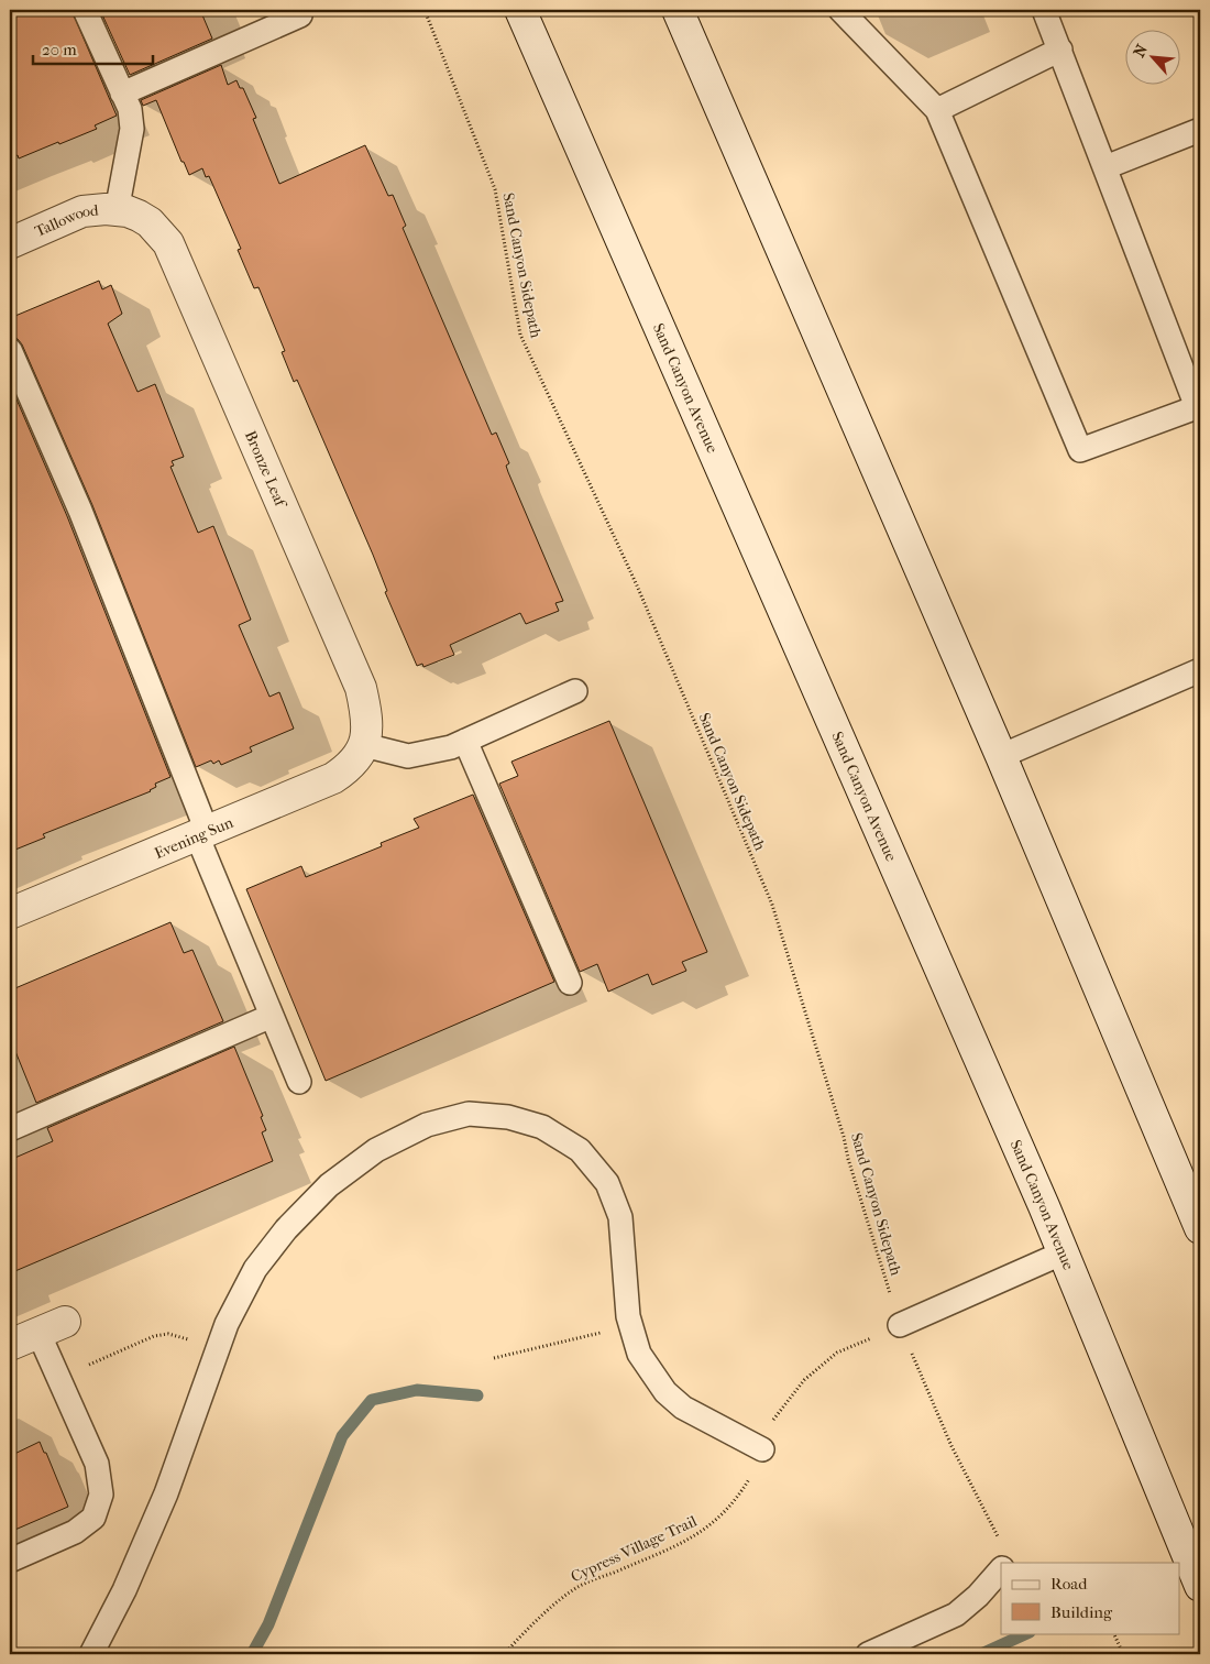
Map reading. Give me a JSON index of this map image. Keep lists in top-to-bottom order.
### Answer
{
  "streets": {
    "main road": [
      "Tallowood",
      "Sand Canyon Avenue",
      "Bronze Leaf",
      "Evening Sun"
    ],
    "path": ["Sand Canyon Sidepath", "Cypress Village Trail"]
  },
  "crossings": [
    ["Tallowood", "Bronze Leaf"],
    ["Sand Canyon Sidepath", "Cypress Village Trail"],
    ["Bronze Leaf", "Evening Sun"]
  ],
  "legend": ["Road", "Building"],
  "scale_bar": "20 m",
  "north": "top left"
}
